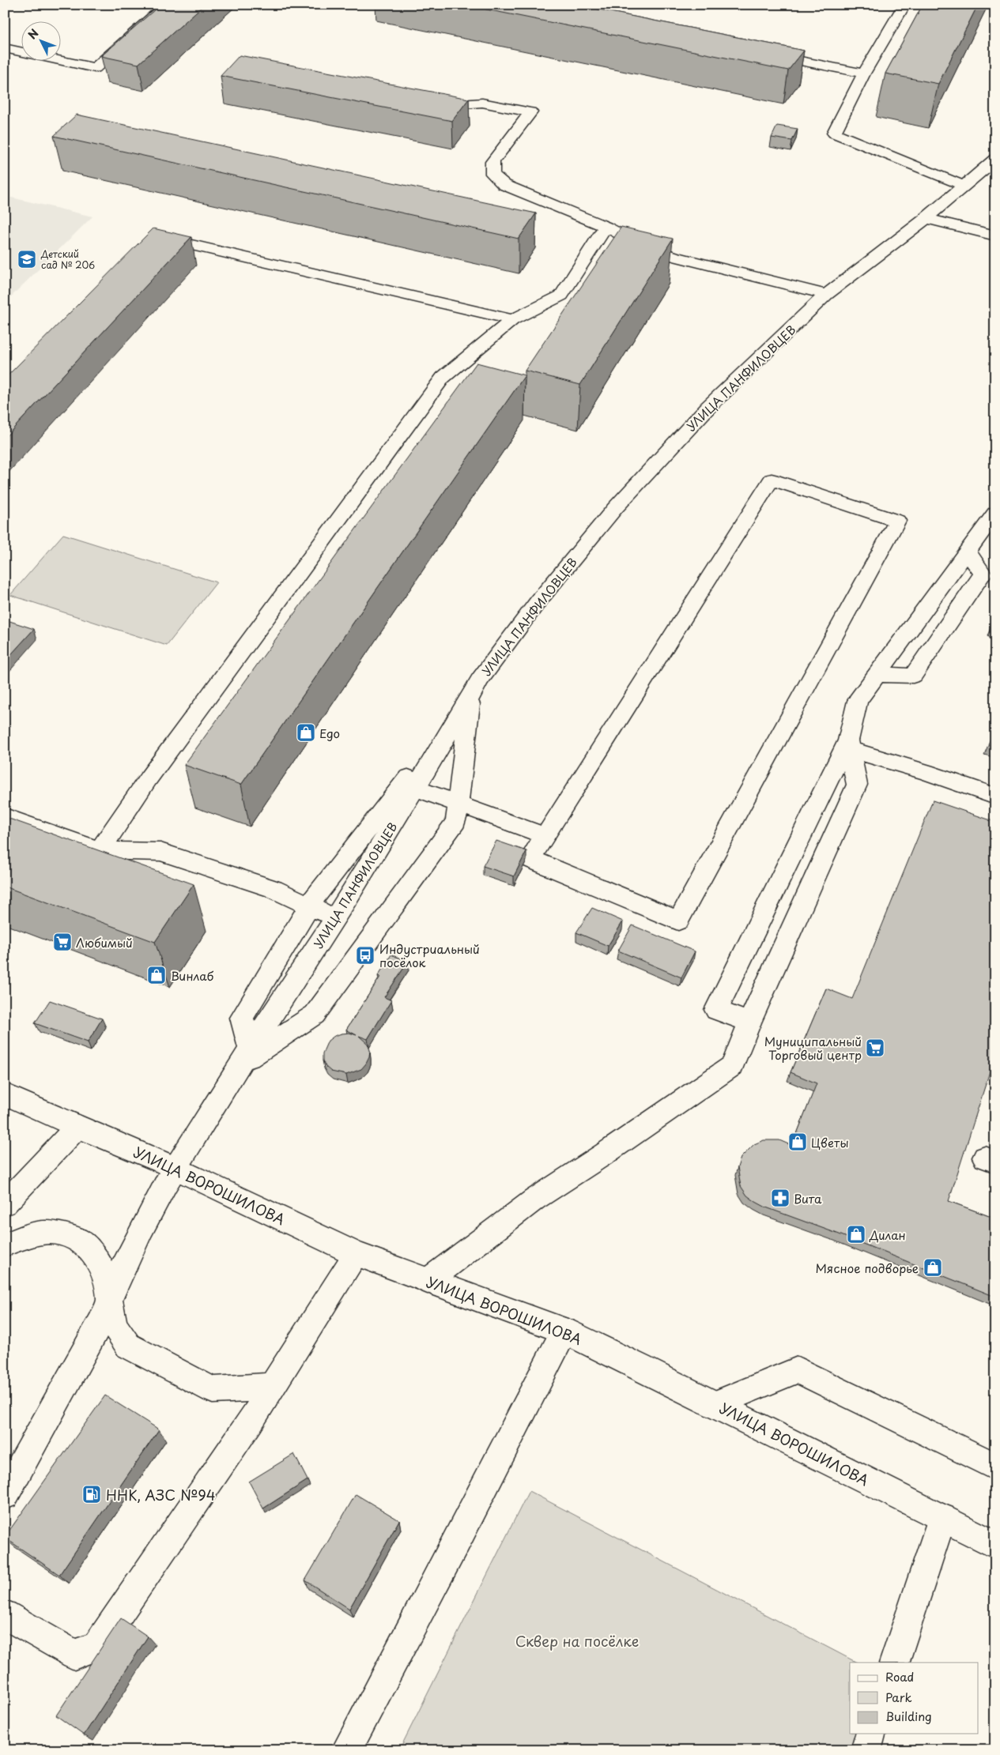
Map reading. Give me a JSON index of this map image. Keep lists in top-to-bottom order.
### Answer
{
  "streets": {
    "street": ["УЛИЦА ПАНФИЛОВЦЕВ", "УЛИЦА ВОРОШИЛОВА"]
  },
  "crossings": [
    ["УЛИЦА ПАНФИЛОВЦЕВ", "УЛИЦА ВОРОШИЛОВА"]
  ],
  "parks": ["Сквер на посёлке"],
  "places": {
    "school or university": ["Детский сад № 206"],
    "shop": [
      "Ego",
      "Винлаб",
      "Цветы",
      "Дилан",
      "Мясное подворье"
    ],
    "supermarket": ["Любимый", "Муниципальный Торговый центр"],
    "bus stop": ["Индустриальный посёлок"],
    "pharmacy": ["Вита"],
    "fuel station": ["ННК, АЗС №94"]
  },
  "legend": ["Road", "Park", "Building"],
  "north": "top left"
}
